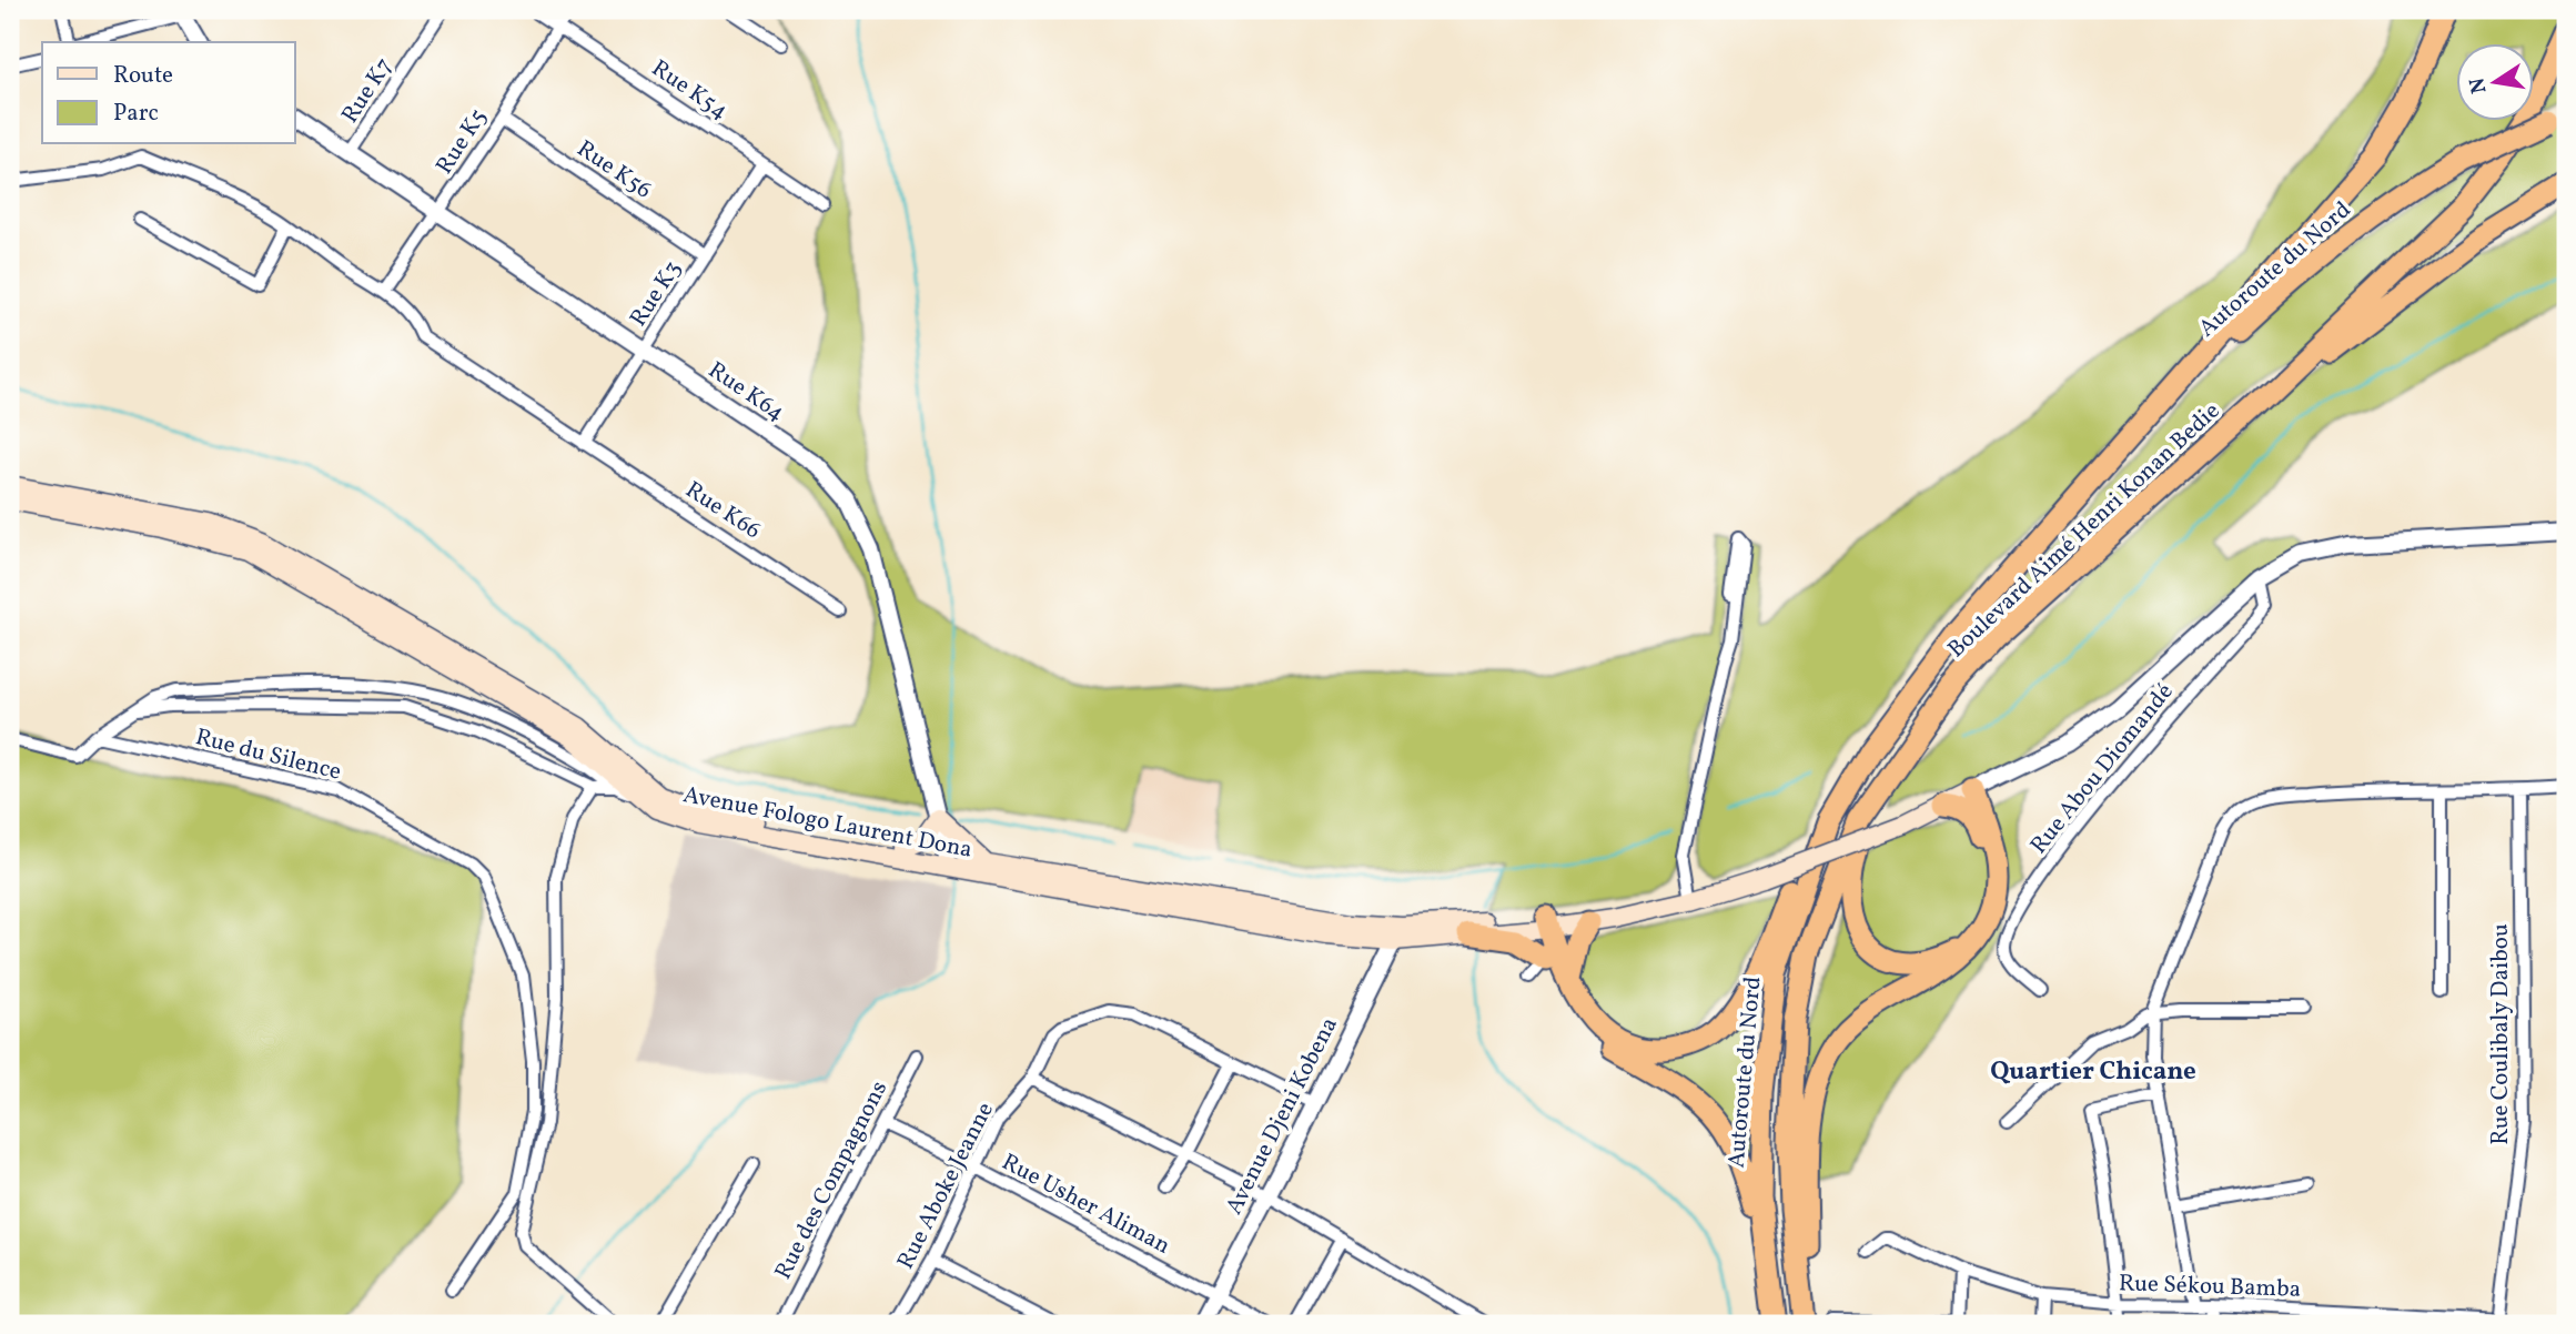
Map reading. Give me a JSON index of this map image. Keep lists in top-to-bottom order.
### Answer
{
  "streets": {
    "highway": ["Autoroute du Nord", "Boulevard Aimé Henri Konan Bedie"],
    "main road": ["Avenue Fologo Laurent Dona"],
    "street": [
      "Rue K54",
      "Rue K7",
      "Rue K5",
      "Rue K56",
      "Rue K3",
      "Rue K64",
      "Rue K66",
      "Rue du Silence",
      "Rue Abou Diomandé",
      "Rue Coulibaly Daibou",
      "Avenue Djeni Kobena",
      "Rue des Compagnons",
      "Rue Aboke Jeanne",
      "Rue Usher Aliman",
      "Rue Sékou Bamba"
    ]
  },
  "crossings": [
    ["Rue K54", "Rue K5"],
    ["Rue K54", "Rue K3"],
    ["Rue K7", "Rue K64"],
    ["Rue K5", "Rue K56"],
    ["Rue K5", "Rue K64"],
    ["Rue K5", "Rue K66"],
    ["Rue K56", "Rue K3"],
    ["Autoroute du Nord", "Boulevard Aimé Henri Konan Bedie"],
    ["Rue K3", "Rue K64"],
    ["Rue K3", "Rue K66"],
    ["Rue K64", "Avenue Fologo Laurent Dona"],
    ["Rue Abou Diomandé", "Avenue Fologo Laurent Dona"],
    ["Avenue Fologo Laurent Dona", "Avenue Djeni Kobena"],
    ["Rue Coulibaly Daibou", "Rue Sékou Bamba"],
    ["Avenue Djeni Kobena", "Rue Aboke Jeanne"],
    ["Avenue Djeni Kobena", "Rue Usher Aliman"],
    ["Rue des Compagnons", "Rue Usher Aliman"],
    ["Rue Aboke Jeanne", "Rue Usher Aliman"]
  ],
  "districts": ["Quartier Chicane"],
  "legend": ["Route", "Parc"],
  "north": "left"
}
